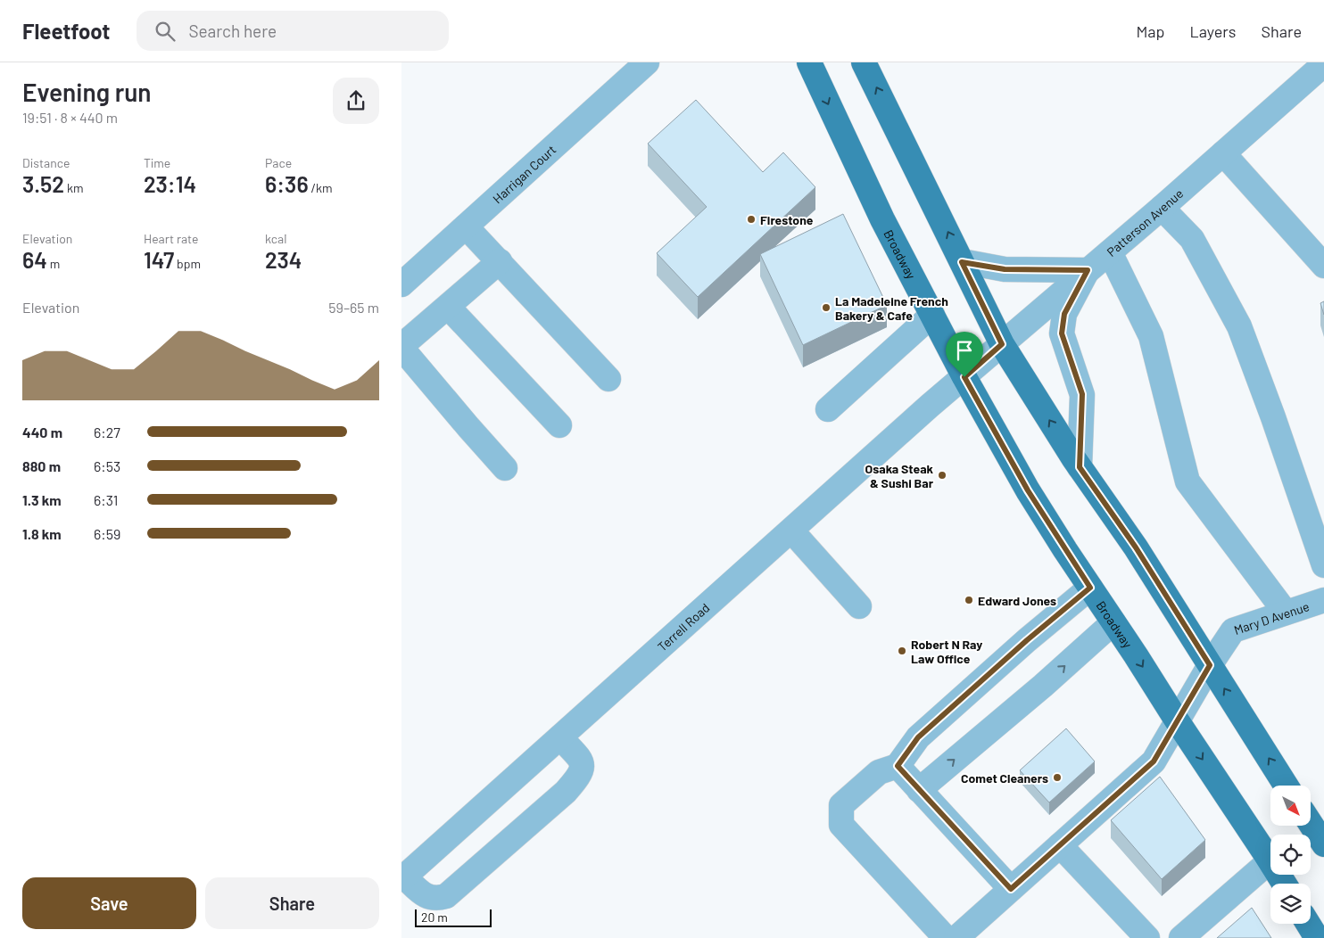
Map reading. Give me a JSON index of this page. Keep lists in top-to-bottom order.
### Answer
{
  "streets": {
    "main road": ["Broadway"],
    "street": [
      "Harrigan Court",
      "Patterson Avenue",
      "Mary D Avenue",
      "Terrell Road"
    ]
  },
  "crossings": [
    ["Patterson Avenue", "Broadway"],
    ["Patterson Avenue", "Terrell Road"],
    ["Broadway", "Mary D Avenue"],
    ["Broadway", "Terrell Road"]
  ],
  "places": [
    "Firestone",
    "La Madeleine French Bakery & Cafe",
    "Osaka Steak & Sushi Bar",
    "Edward Jones",
    "Robert N Ray Law Office",
    "Comet Cleaners"
  ],
  "scale_bar": "20 m",
  "north": "bottom right",
  "page": {
    "header": "Fleetfoot",
    "search": "Search here",
    "nav": ["Map", "Layers", "Share"],
    "heading": ["Evening run", "19:51 · 8 × 440 m"],
    "stats": [
      ["Distance", "3.52 km"],
      ["Time", "23:14"],
      ["Pace", "6:36 /km"],
      ["Elevation", "64 m"],
      ["Heart rate", "147 bpm"],
      ["kcal", "234"]
    ],
    "chart": ["Elevation", "59–65 m"],
    "list": [
      {
        "name": "440 m",
        "note": "6:27"
      },
      {
        "name": "880 m",
        "note": "6:53"
      },
      {
        "name": "1.3 km",
        "note": "6:31"
      },
      {
        "name": "1.8 km",
        "note": "6:59"
      }
    ],
    "buttons": ["Save", "Share"],
    "scale": "20 m"
  }
}
